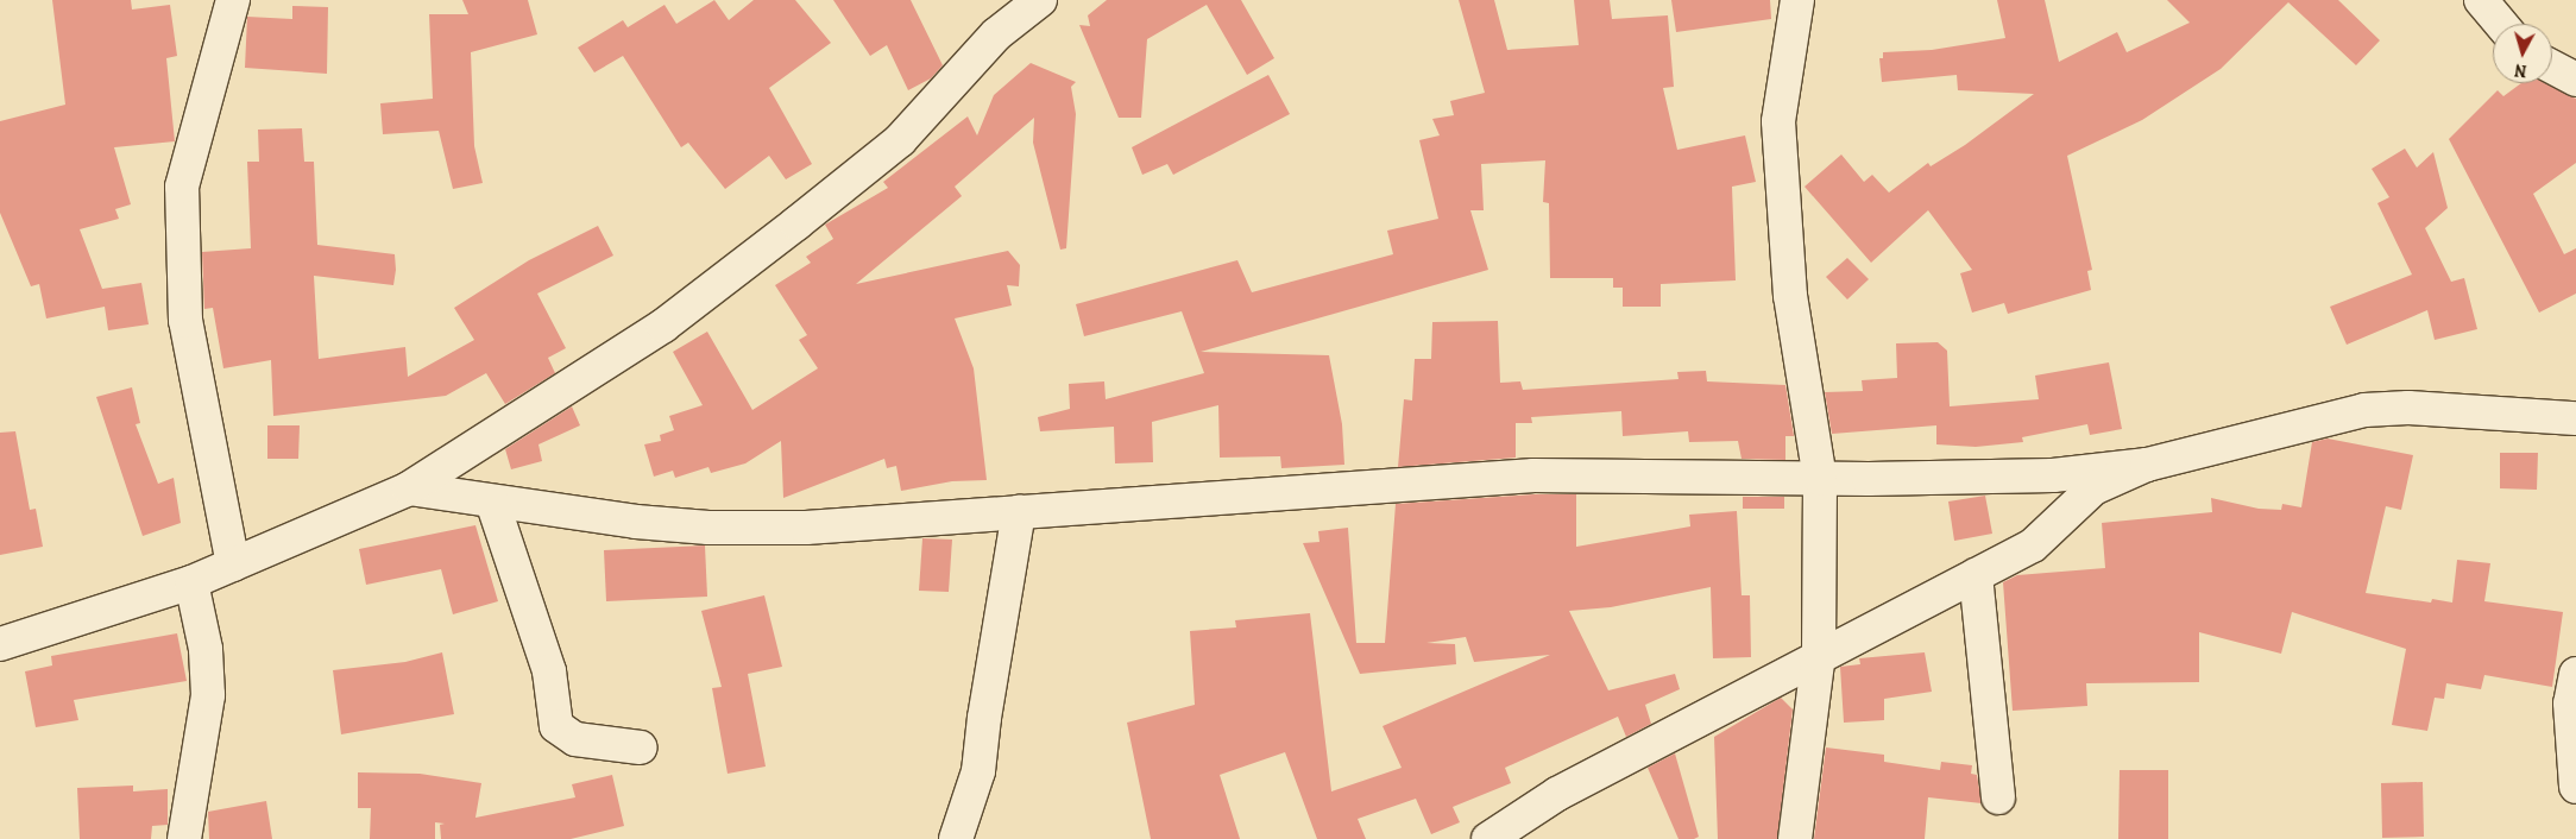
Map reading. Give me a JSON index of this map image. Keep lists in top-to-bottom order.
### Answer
{
  "north": "bottom"
}
